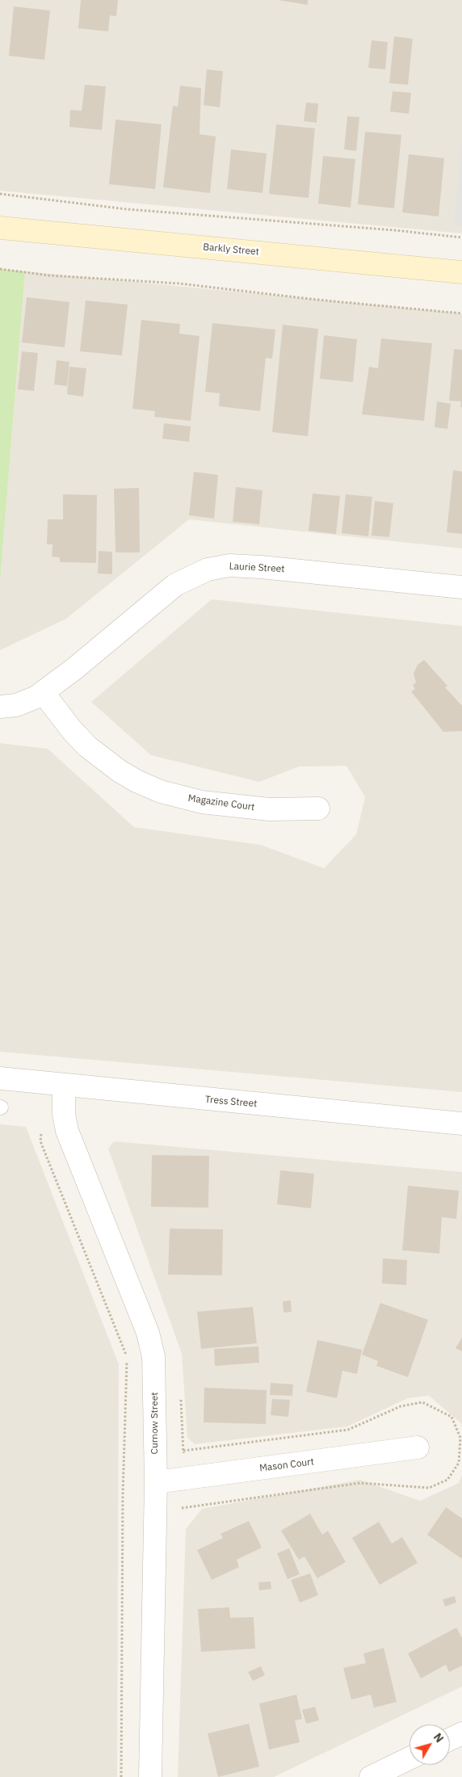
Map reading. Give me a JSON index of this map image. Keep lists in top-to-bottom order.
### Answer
{
  "streets": {
    "main road": ["Barkly Street"],
    "street": [
      "Laurie Street",
      "Magazine Court",
      "Tress Street",
      "Curnow Street",
      "Mason Court"
    ]
  },
  "crossings": [
    ["Laurie Street", "Magazine Court"],
    ["Tress Street", "Curnow Street"],
    ["Curnow Street", "Mason Court"]
  ],
  "north": "top right"
}
